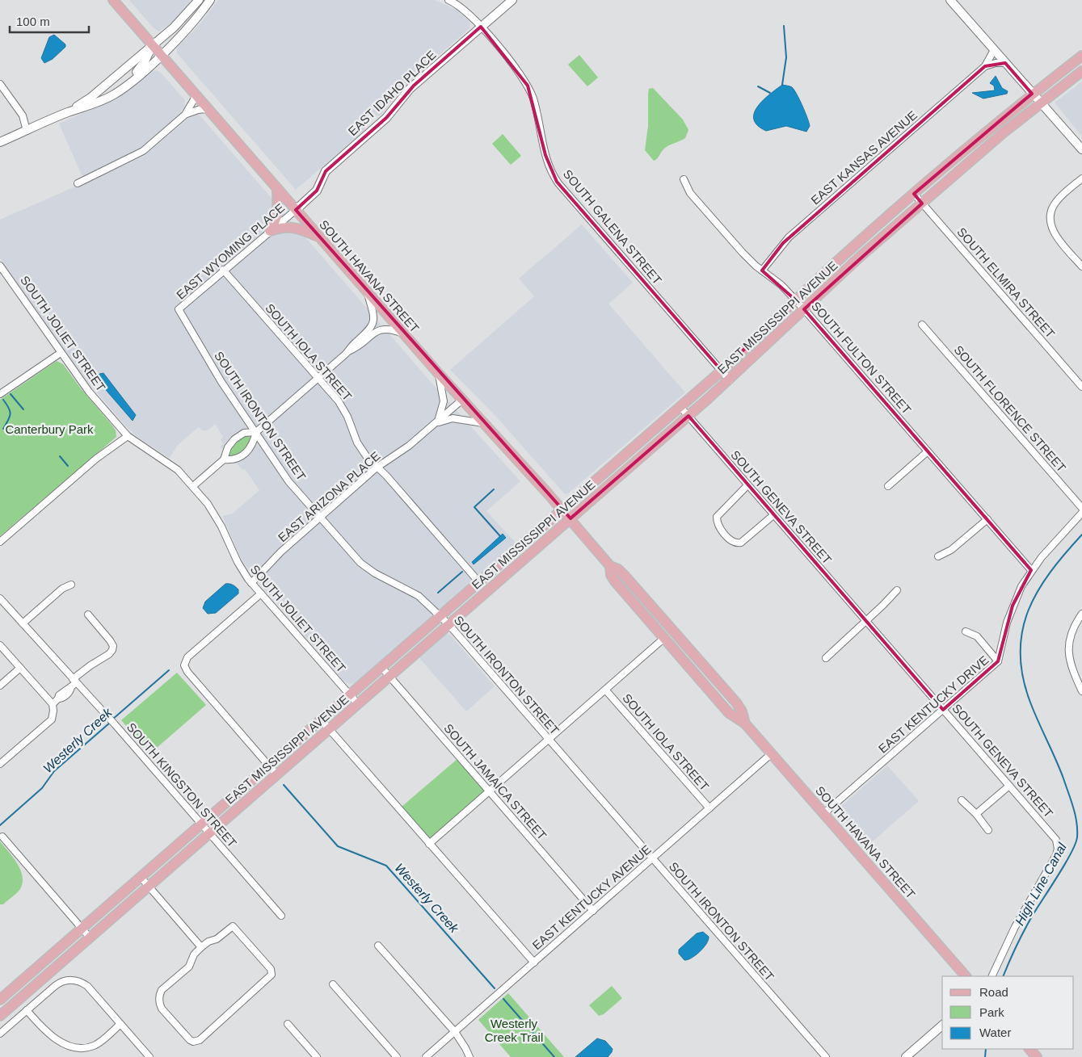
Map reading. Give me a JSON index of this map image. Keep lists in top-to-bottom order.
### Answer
{
  "streets": {
    "main road": ["SOUTH HAVANA STREET", "EAST MISSISSIPPI AVENUE"],
    "street": [
      "EAST IDAHO PLACE",
      "EAST KANSAS AVENUE",
      "SOUTH GALENA STREET",
      "EAST WYOMING PLACE",
      "SOUTH ELMIRA STREET",
      "SOUTH JOLIET STREET",
      "SOUTH IOLA STREET",
      "SOUTH FULTON STREET",
      "SOUTH FLORENCE STREET",
      "SOUTH IRONTON STREET",
      "EAST ARIZONA PLACE",
      "SOUTH GENEVA STREET",
      "EAST KENTUCKY DRIVE",
      "SOUTH JAMAICA STREET",
      "SOUTH KINGSTON STREET",
      "EAST KENTUCKY AVENUE"
    ]
  },
  "crossings": [
    ["EAST IDAHO PLACE", "SOUTH GALENA STREET"],
    ["EAST IDAHO PLACE", "EAST WYOMING PLACE"],
    ["EAST IDAHO PLACE", "SOUTH HAVANA STREET"],
    ["EAST KANSAS AVENUE", "SOUTH FULTON STREET"],
    ["SOUTH GALENA STREET", "EAST MISSISSIPPI AVENUE"],
    ["EAST WYOMING PLACE", "SOUTH HAVANA STREET"],
    ["EAST WYOMING PLACE", "SOUTH IOLA STREET"],
    ["EAST WYOMING PLACE", "SOUTH IRONTON STREET"],
    ["SOUTH HAVANA STREET", "EAST MISSISSIPPI AVENUE"],
    ["SOUTH HAVANA STREET", "EAST ARIZONA PLACE"],
    ["SOUTH HAVANA STREET", "EAST KENTUCKY DRIVE"],
    ["SOUTH HAVANA STREET", "EAST KENTUCKY AVENUE"],
    ["SOUTH ELMIRA STREET", "EAST MISSISSIPPI AVENUE"],
    ["EAST MISSISSIPPI AVENUE", "SOUTH JOLIET STREET"],
    ["EAST MISSISSIPPI AVENUE", "SOUTH IOLA STREET"],
    ["EAST MISSISSIPPI AVENUE", "SOUTH FULTON STREET"],
    ["EAST MISSISSIPPI AVENUE", "SOUTH IRONTON STREET"],
    ["EAST MISSISSIPPI AVENUE", "SOUTH GENEVA STREET"],
    ["EAST MISSISSIPPI AVENUE", "SOUTH JAMAICA STREET"],
    ["EAST MISSISSIPPI AVENUE", "SOUTH KINGSTON STREET"],
    ["SOUTH JOLIET STREET", "EAST ARIZONA PLACE"],
    ["SOUTH IOLA STREET", "EAST ARIZONA PLACE"],
    ["SOUTH IOLA STREET", "EAST KENTUCKY AVENUE"],
    ["SOUTH FULTON STREET", "EAST KENTUCKY DRIVE"],
    ["SOUTH IRONTON STREET", "EAST ARIZONA PLACE"],
    ["SOUTH IRONTON STREET", "EAST KENTUCKY AVENUE"],
    ["SOUTH GENEVA STREET", "EAST KENTUCKY DRIVE"],
    ["SOUTH JAMAICA STREET", "EAST KENTUCKY AVENUE"]
  ],
  "water": ["Westerly Creek", "High Line Canal"],
  "parks": ["Canterbury Park", "Westerly Creek Trail"],
  "legend": ["Road", "Park", "Water"],
  "scale_bar": "100 m"
}
